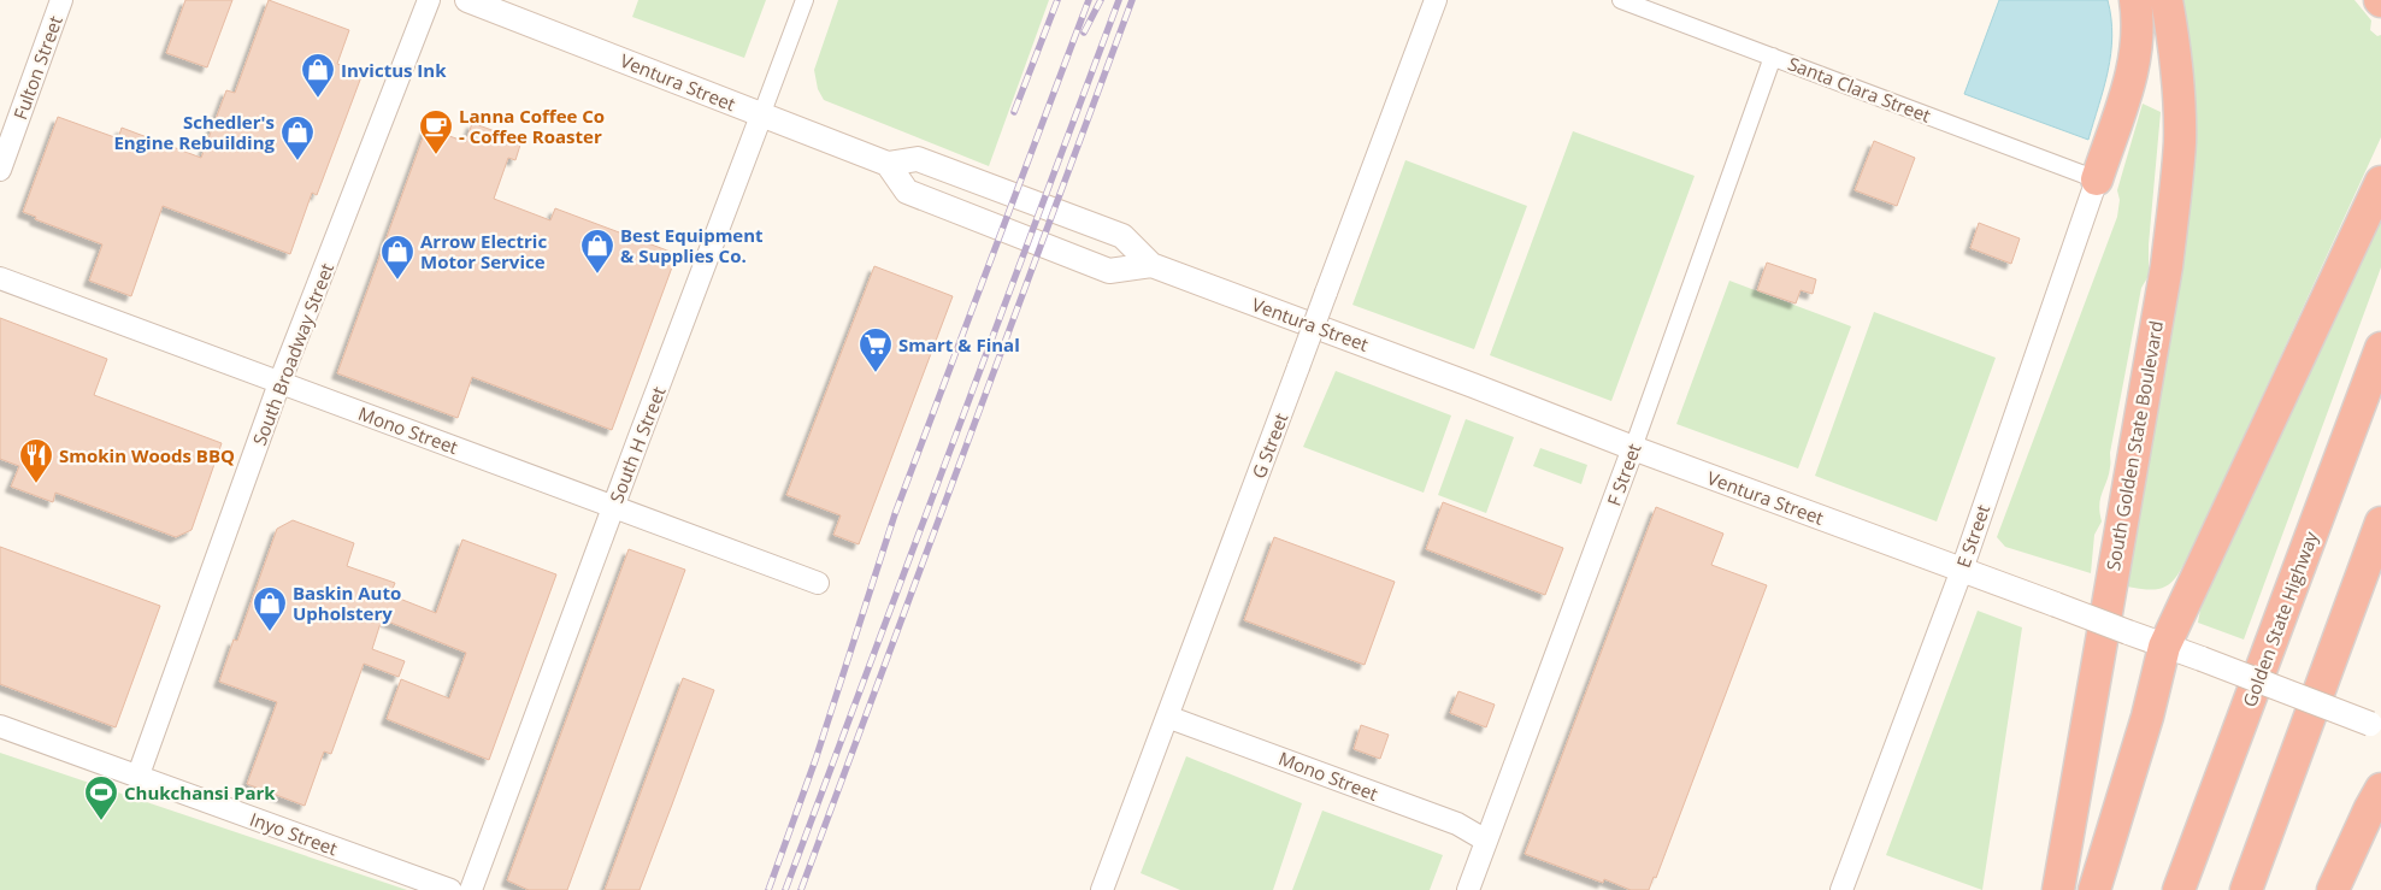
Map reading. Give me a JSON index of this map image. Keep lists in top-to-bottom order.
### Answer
{
  "streets": {
    "highway": ["South Golden State Boulevard", "Golden State Highway"],
    "main road": ["Ventura Street"],
    "street": [
      "Fulton Street",
      "Santa Clara Street",
      "South Broadway Street",
      "Mono Street",
      "South H Street",
      "G Street",
      "F Street",
      "E Street",
      "Inyo Street"
    ]
  },
  "crossings": [
    ["Ventura Street", "South H Street"],
    ["Ventura Street", "F Street"],
    ["Ventura Street", "E Street"],
    ["Santa Clara Street", "F Street"],
    ["Santa Clara Street", "E Street"],
    ["South Broadway Street", "Mono Street"],
    ["South Broadway Street", "Inyo Street"],
    ["Mono Street", "South H Street"],
    ["Mono Street", "G Street"],
    ["Mono Street", "F Street"]
  ],
  "places": {
    "shop": [
      "Invictus Ink",
      "Schedler's Engine Rebuilding",
      "Best Equipment & Supplies Co.",
      "Arrow Electric Motor Service",
      "Baskin Auto Upholstery"
    ],
    "cafe": ["Lanna Coffee Co - Coffee Roaster"],
    "supermarket": ["Smart & Final"],
    "restaurant": ["Smokin Woods BBQ"],
    "sports": ["Chukchansi Park"]
  }
}
